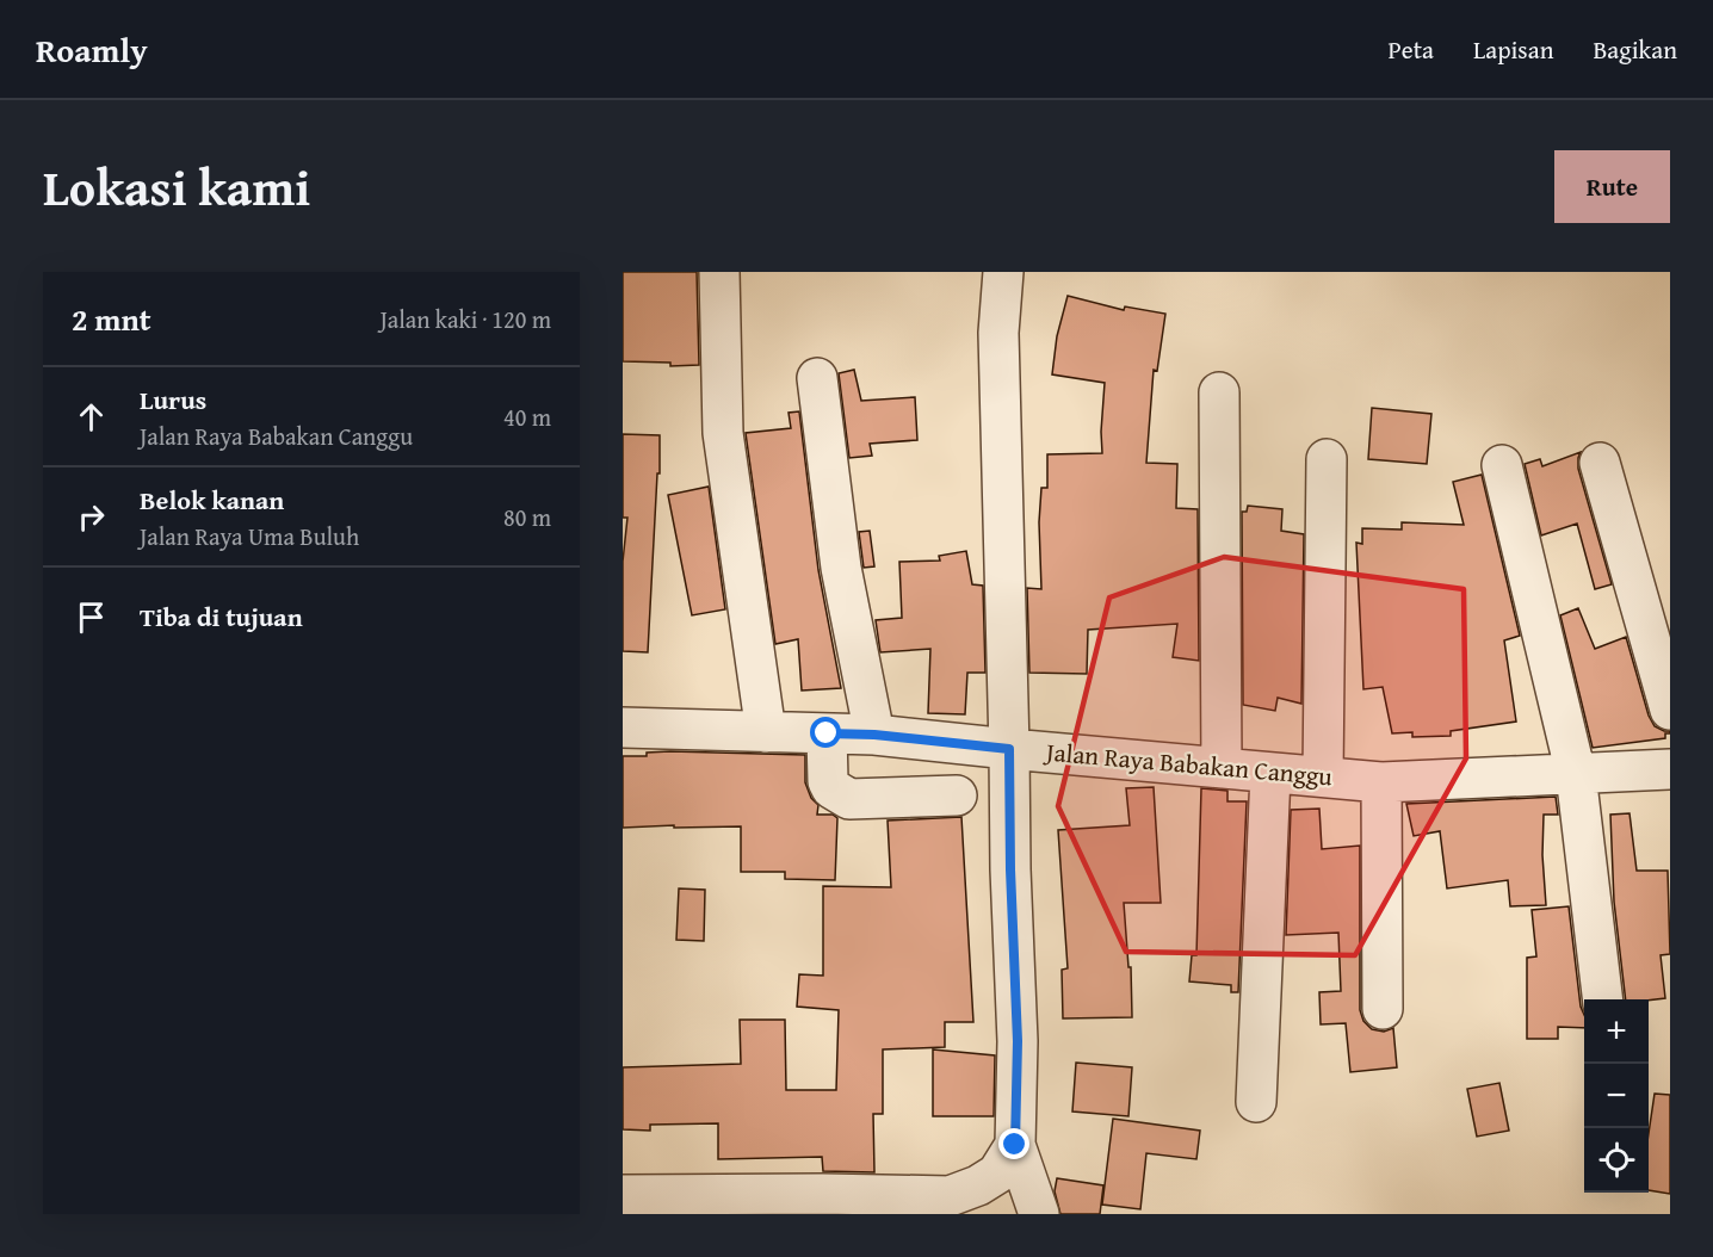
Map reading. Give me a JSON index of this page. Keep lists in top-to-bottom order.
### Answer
{
  "streets": {
    "street": ["Jalan Raya Babakan Canggu"]
  },
  "page": {
    "header": "Roamly",
    "nav": ["Peta", "Lapisan", "Bagikan"],
    "title": "Lokasi kami",
    "buttons": "Rute",
    "heading": ["2 mnt", "Jalan kaki · 120 m"],
    "list": [
      ["Lurus", "Jalan Raya Babakan Canggu", "40 m"],
      ["Belok kanan", "Jalan Raya Uma Buluh", "80 m"],
      "Tiba di tujuan"
    ],
    "map_buttons": ["+", "−"]
  }
}
